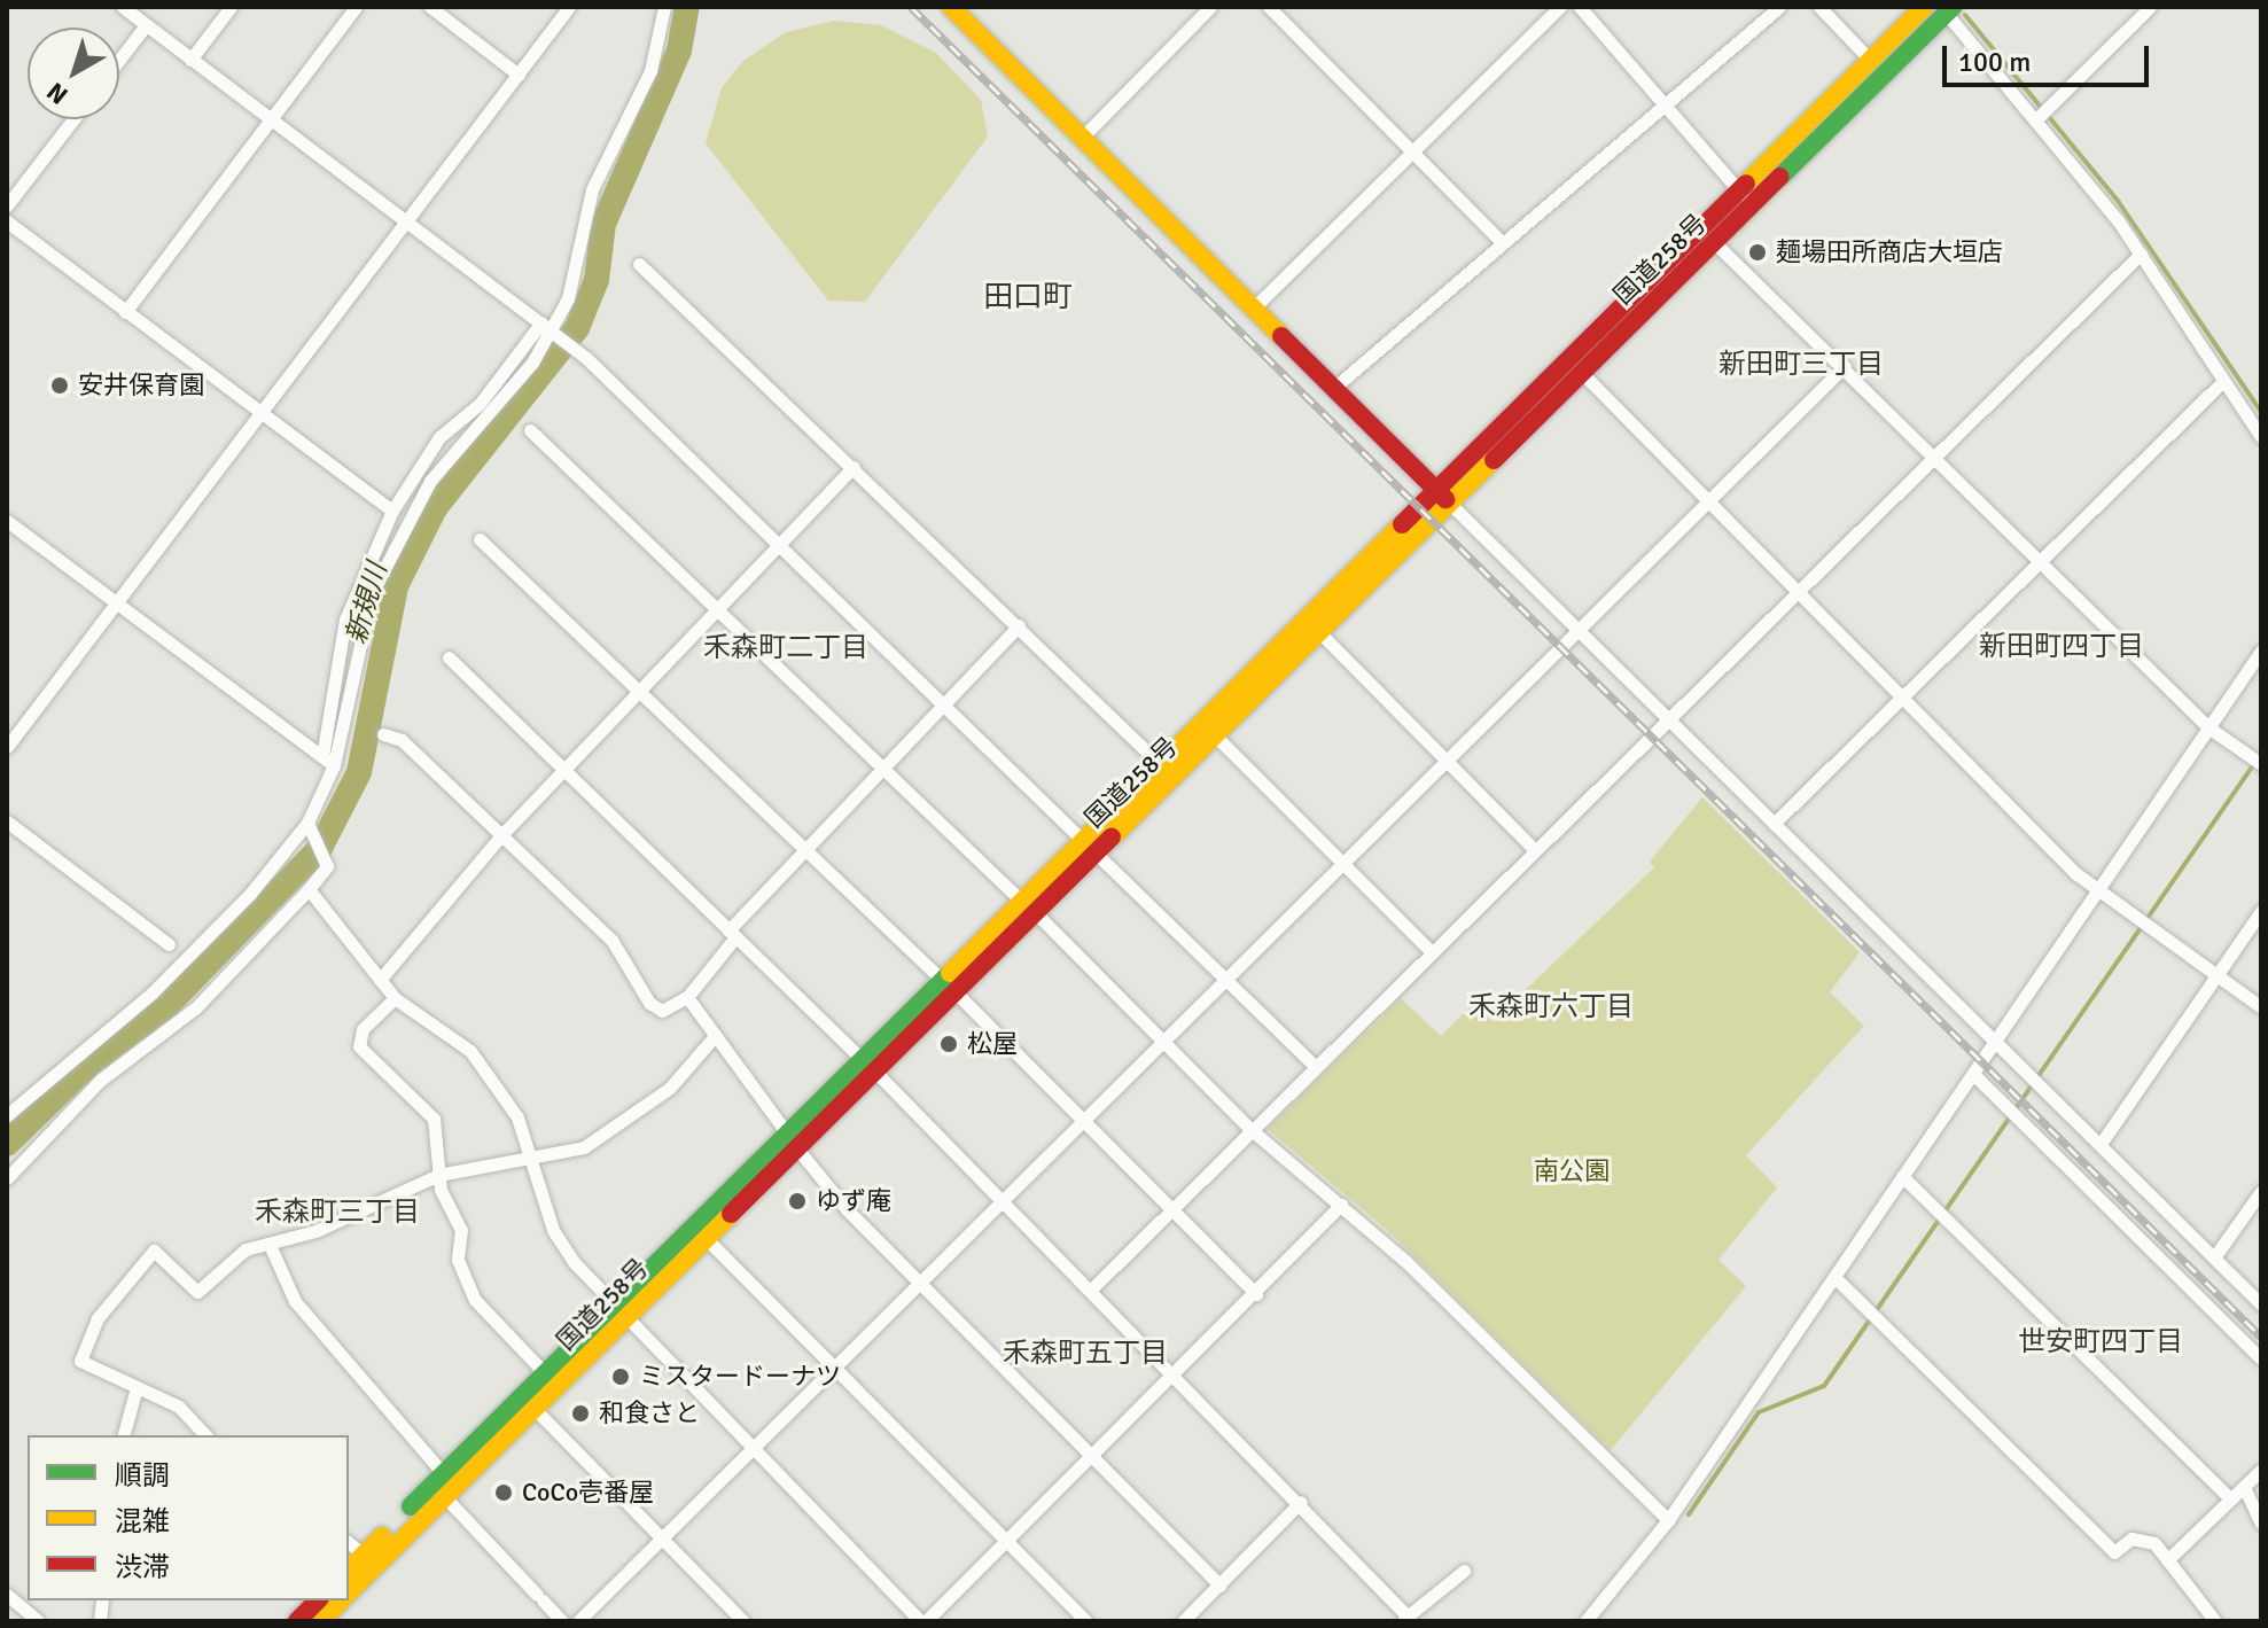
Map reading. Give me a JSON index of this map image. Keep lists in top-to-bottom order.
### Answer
{
  "streets": {
    "main road": ["国道258号"]
  },
  "districts": [
    "田口町",
    "新田町三丁目",
    "新田町四丁目",
    "禾森町二丁目",
    "禾森町六丁目",
    "禾森町三丁目",
    "世安町四丁目",
    "禾森町五丁目"
  ],
  "water": ["新規川"],
  "parks": ["南公園"],
  "places": [
    "麺場田所商店大垣店",
    "安井保育園",
    "松屋",
    "ゆず庵",
    "ミスタードーナツ",
    "和食さと",
    "CoCo壱番屋"
  ],
  "legend": ["順調", "混雑", "渋滞"],
  "scale_bar": "100 m",
  "north": "bottom left"
}
